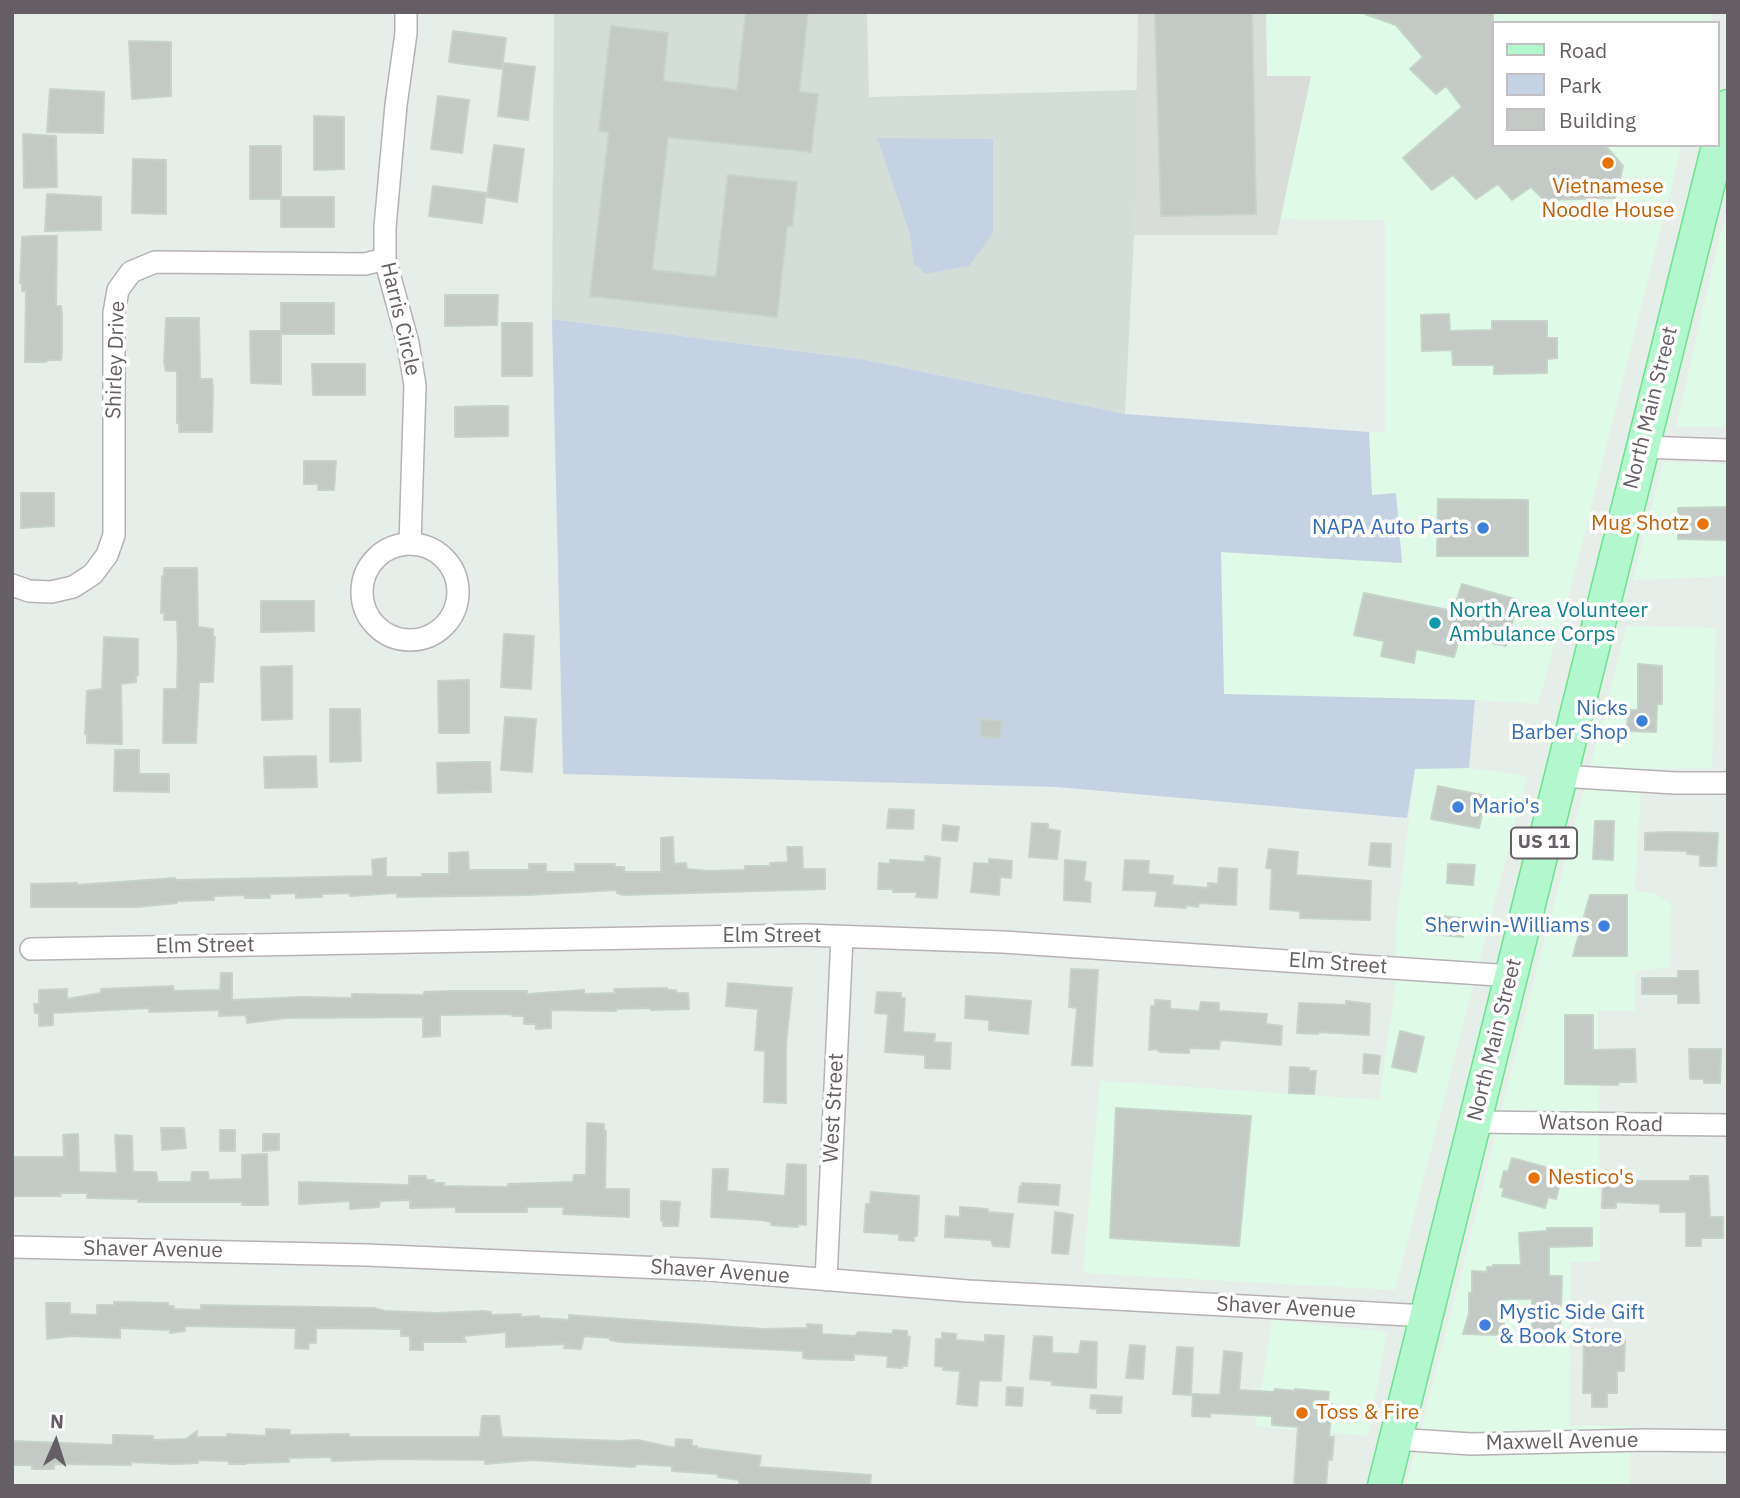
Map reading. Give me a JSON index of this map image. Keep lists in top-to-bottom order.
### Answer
{
  "streets": {
    "main road": ["North Main Street", "US 11"],
    "street": [
      "Harris Circle",
      "Shirley Drive",
      "Elm Street",
      "West Street",
      "Watson Road",
      "Shaver Avenue",
      "Maxwell Avenue"
    ]
  },
  "crossings": [
    ["Harris Circle", "Shirley Drive"],
    ["North Main Street", "Elm Street"],
    ["North Main Street", "Watson Road"],
    ["North Main Street", "Shaver Avenue"],
    ["North Main Street", "Maxwell Avenue"],
    ["Elm Street", "West Street"],
    ["West Street", "Shaver Avenue"]
  ],
  "places": [
    "Vietnamese Noodle House",
    "Mug Shotz",
    "NAPA Auto Parts",
    "North Area Volunteer Ambulance Corps",
    "Nicks Barber Shop",
    "Mario's",
    "Sherwin-Williams",
    "Nestico's",
    "Mystic Side Gift & Book Store",
    "Toss & Fire"
  ],
  "legend": ["Road", "Park", "Building"],
  "north": "top"
}
